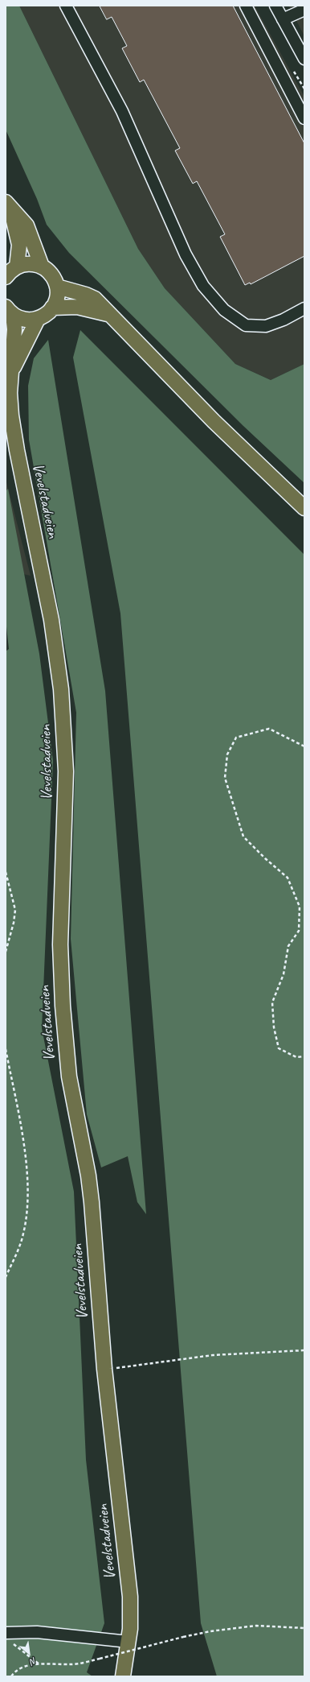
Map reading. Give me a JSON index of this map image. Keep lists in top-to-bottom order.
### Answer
{
  "streets": {
    "main road": ["Vevelstadveien"]
  },
  "north": "bottom right"
}
